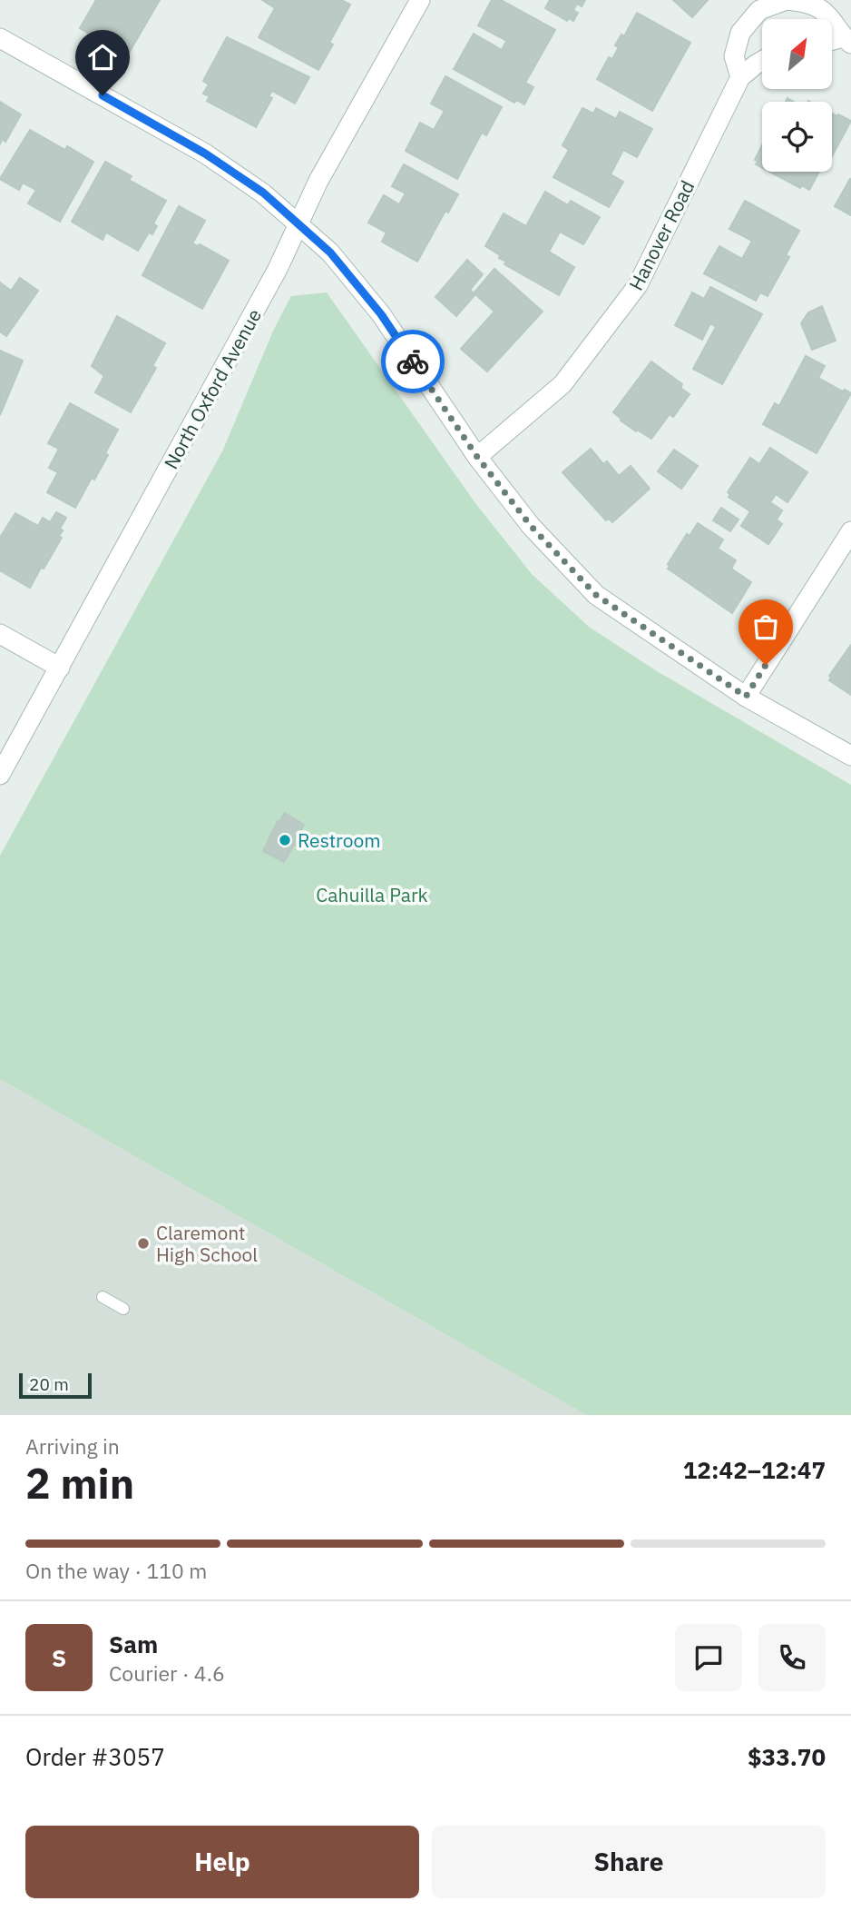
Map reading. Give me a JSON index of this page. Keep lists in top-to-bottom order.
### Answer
{
  "streets": {
    "street": ["Hanover Road", "North Oxford Avenue"]
  },
  "parks": ["Cahuilla Park"],
  "places": ["Restroom", "Claremont High School"],
  "scale_bar": "20 m",
  "north": "top right",
  "page": {
    "scale": "20 m",
    "heading": ["2 min", "Arriving in", "12:42–12:47"],
    "panel": [
      "Sam",
      "Courier · 4.6",
      "Order #3057",
      "$33.70"
    ],
    "bar": "On the way · 110 m",
    "round": "S",
    "buttons": ["Help", "Share"]
  }
}
